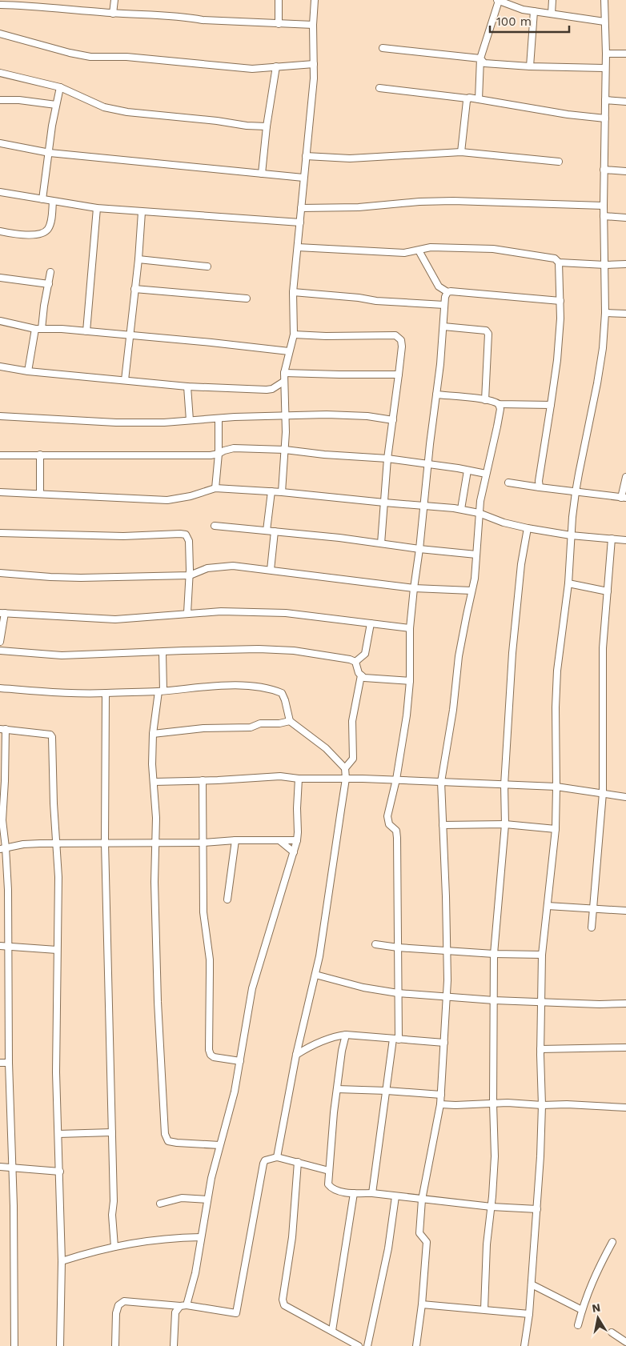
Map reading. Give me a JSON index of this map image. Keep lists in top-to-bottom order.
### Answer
{
  "scale_bar": "100 m",
  "north": "top"
}
